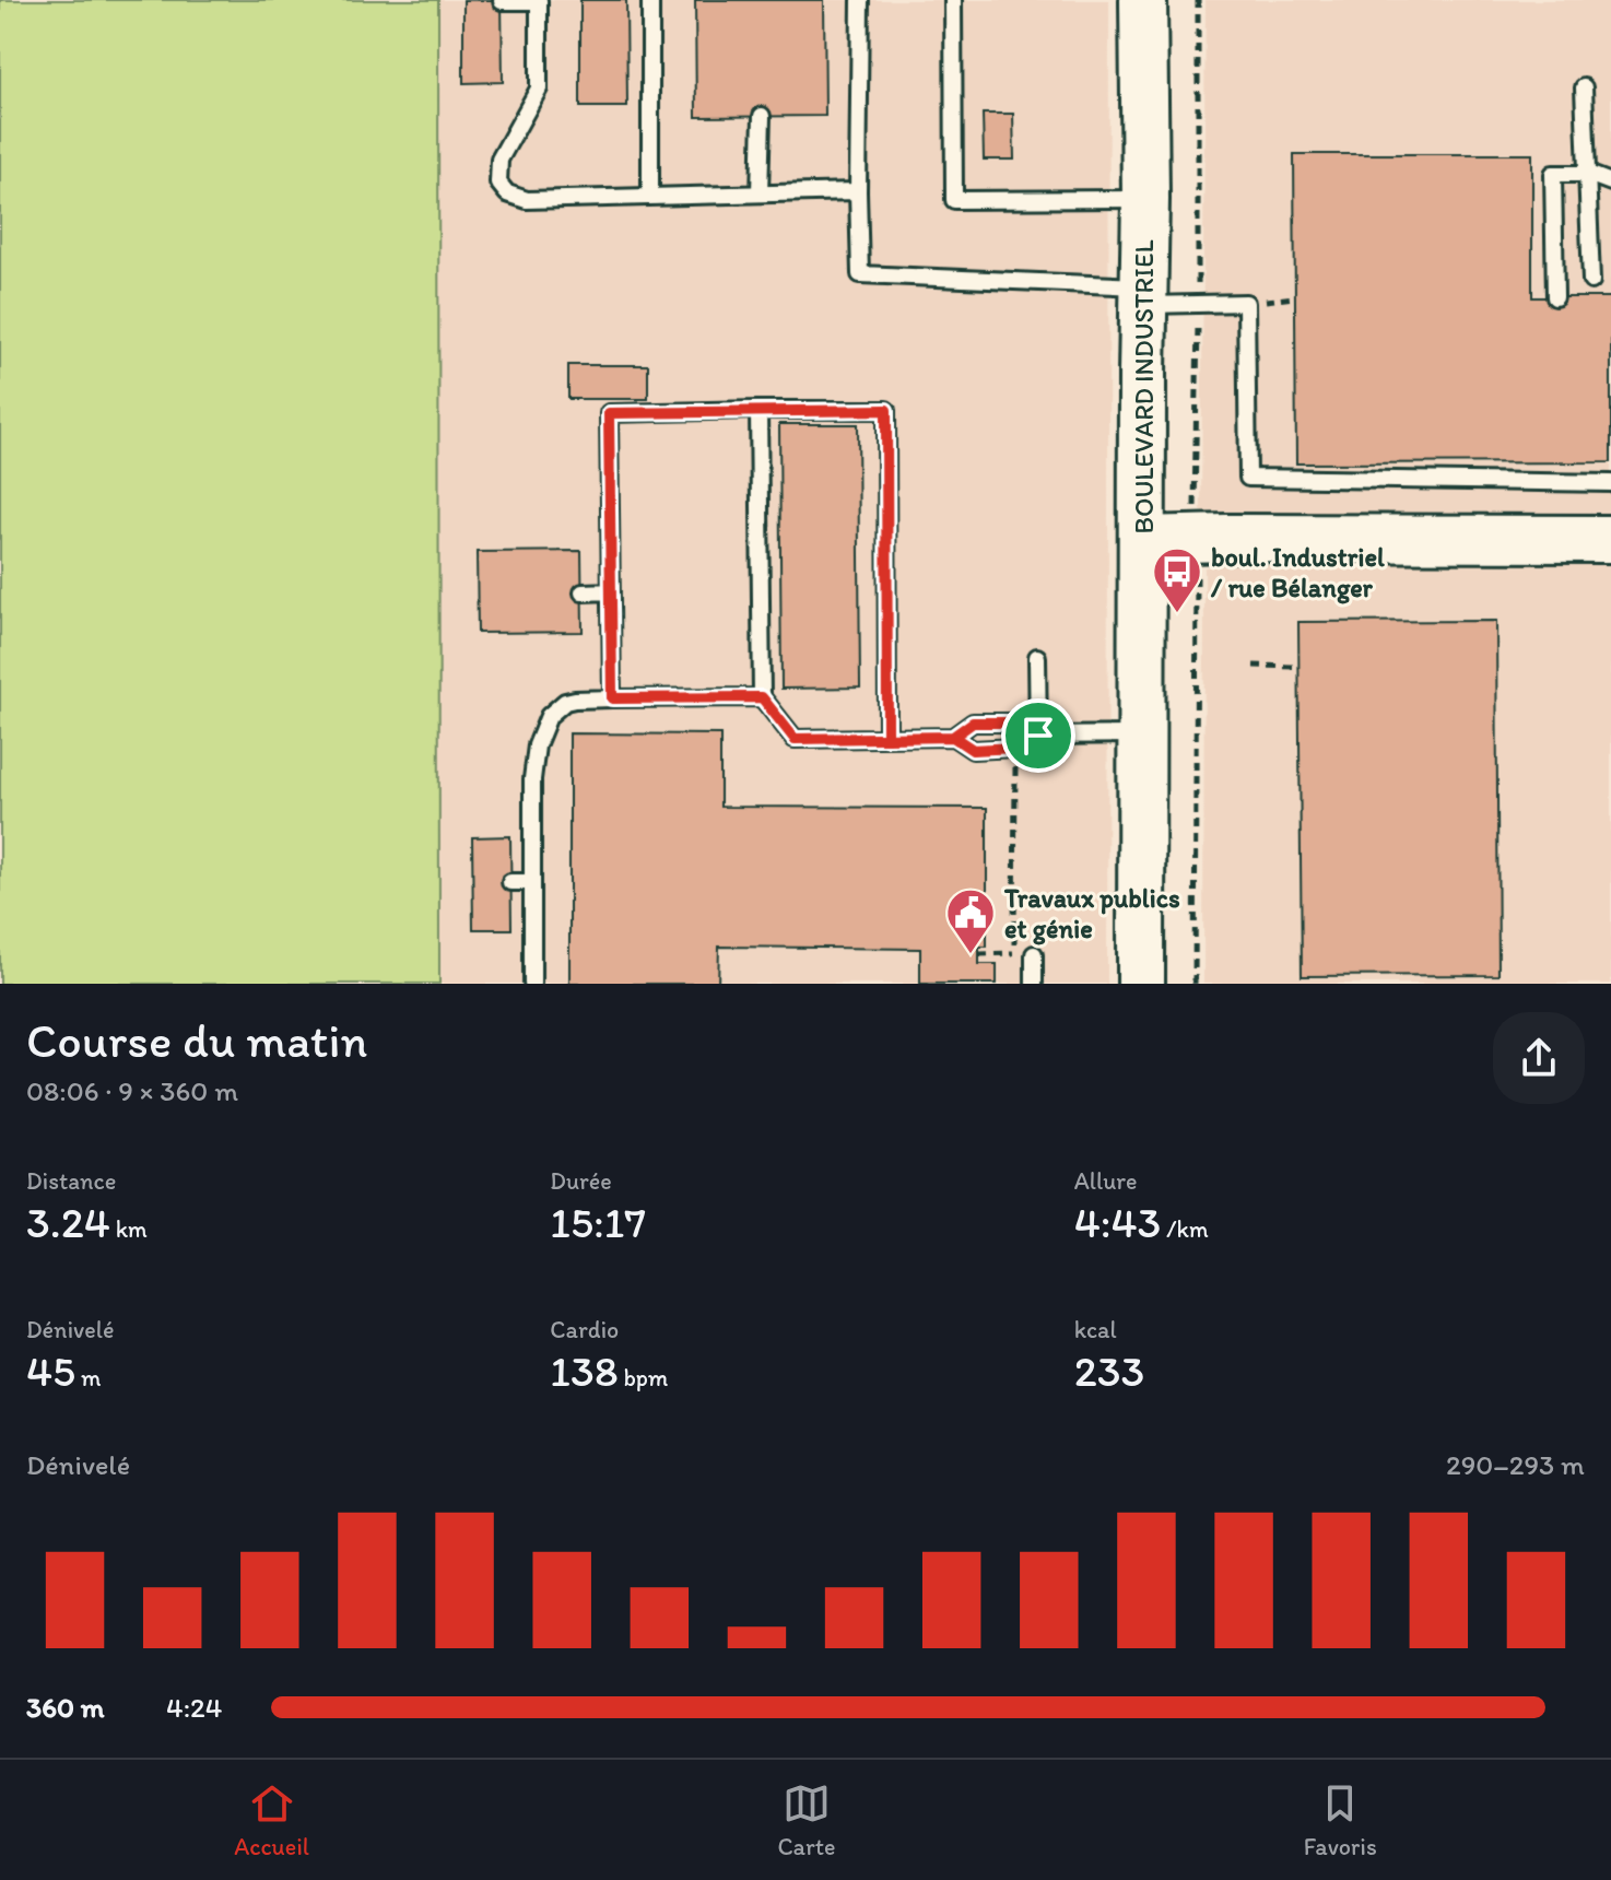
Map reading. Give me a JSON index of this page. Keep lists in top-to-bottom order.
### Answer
{
  "streets": {
    "street": ["BOULEVARD INDUSTRIEL"]
  },
  "places": {
    "bus stop": ["boul. Industriel / rue Bélanger"],
    "public building": ["Travaux publics et génie"]
  },
  "page": {
    "heading": ["Course du matin", "08:06 · 9 × 360 m"],
    "stats": [
      ["Distance", "3.24 km"],
      ["Durée", "15:17"],
      ["Allure", "4:43 /km"],
      ["Dénivelé", "45 m"],
      ["Cardio", "138 bpm"],
      ["kcal", "233"]
    ],
    "chart": ["Dénivelé", "290–293 m"],
    "list": [
      {
        "name": "360 m",
        "note": "4:24"
      }
    ],
    "tabs": ["Accueil", "Carte", "Favoris"]
  }
}
